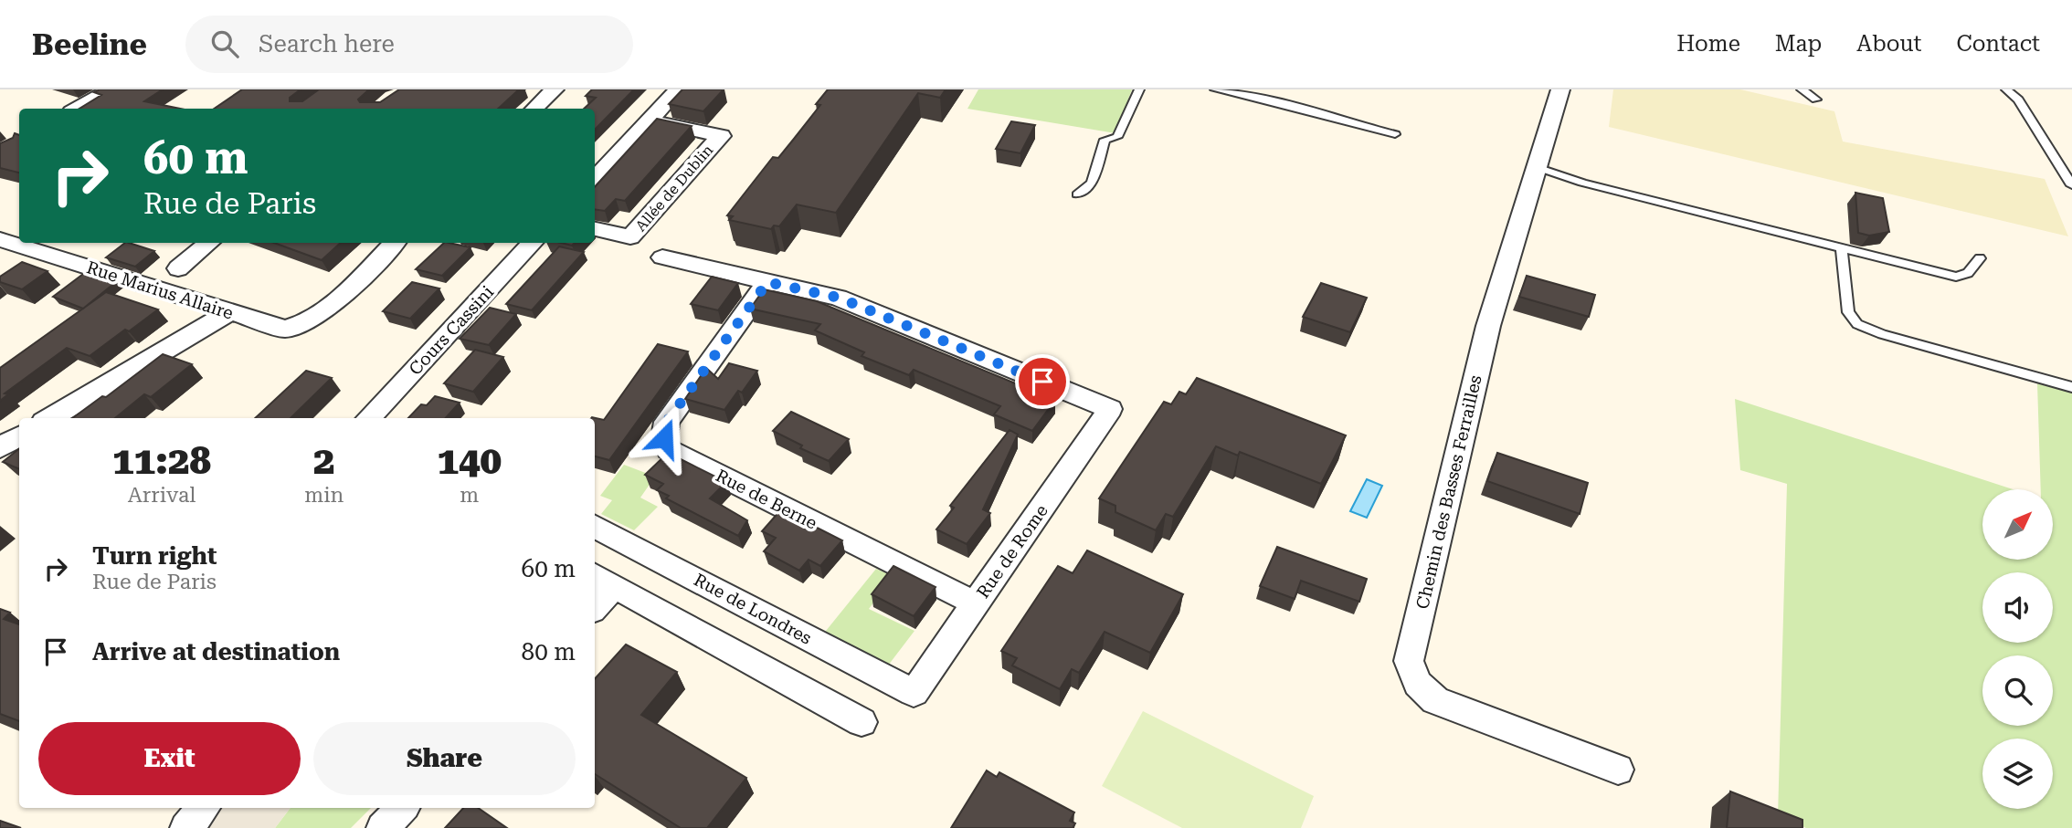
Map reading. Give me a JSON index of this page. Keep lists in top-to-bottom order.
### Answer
{
  "streets": {
    "street": [
      "Allée de Dublin",
      "Rue Marius Allaire",
      "Cours Cassini",
      "Chemin des Basses Ferrailles",
      "Rue de Berne",
      "Rue de Rome",
      "Rue de Londres"
    ]
  },
  "crossings": [
    ["Rue de Berne", "Rue de Rome"],
    ["Rue de Rome", "Rue de Londres"]
  ],
  "north": "top right",
  "page": {
    "header": "Beeline",
    "search": "Search here",
    "nav": [
      "Home",
      "Map",
      "About",
      "Contact"
    ],
    "turn": ["60 m", "Rue de Paris"],
    "eta": [
      "11:28",
      "Arrival",
      "2",
      "min",
      "140",
      "m"
    ],
    "list": [
      {
        "name": "Turn right",
        "note": "Rue de Paris",
        "value": "60 m"
      },
      {
        "name": "Arrive at destination",
        "value": "80 m"
      }
    ],
    "buttons": ["Exit", "Share"]
  }
}
